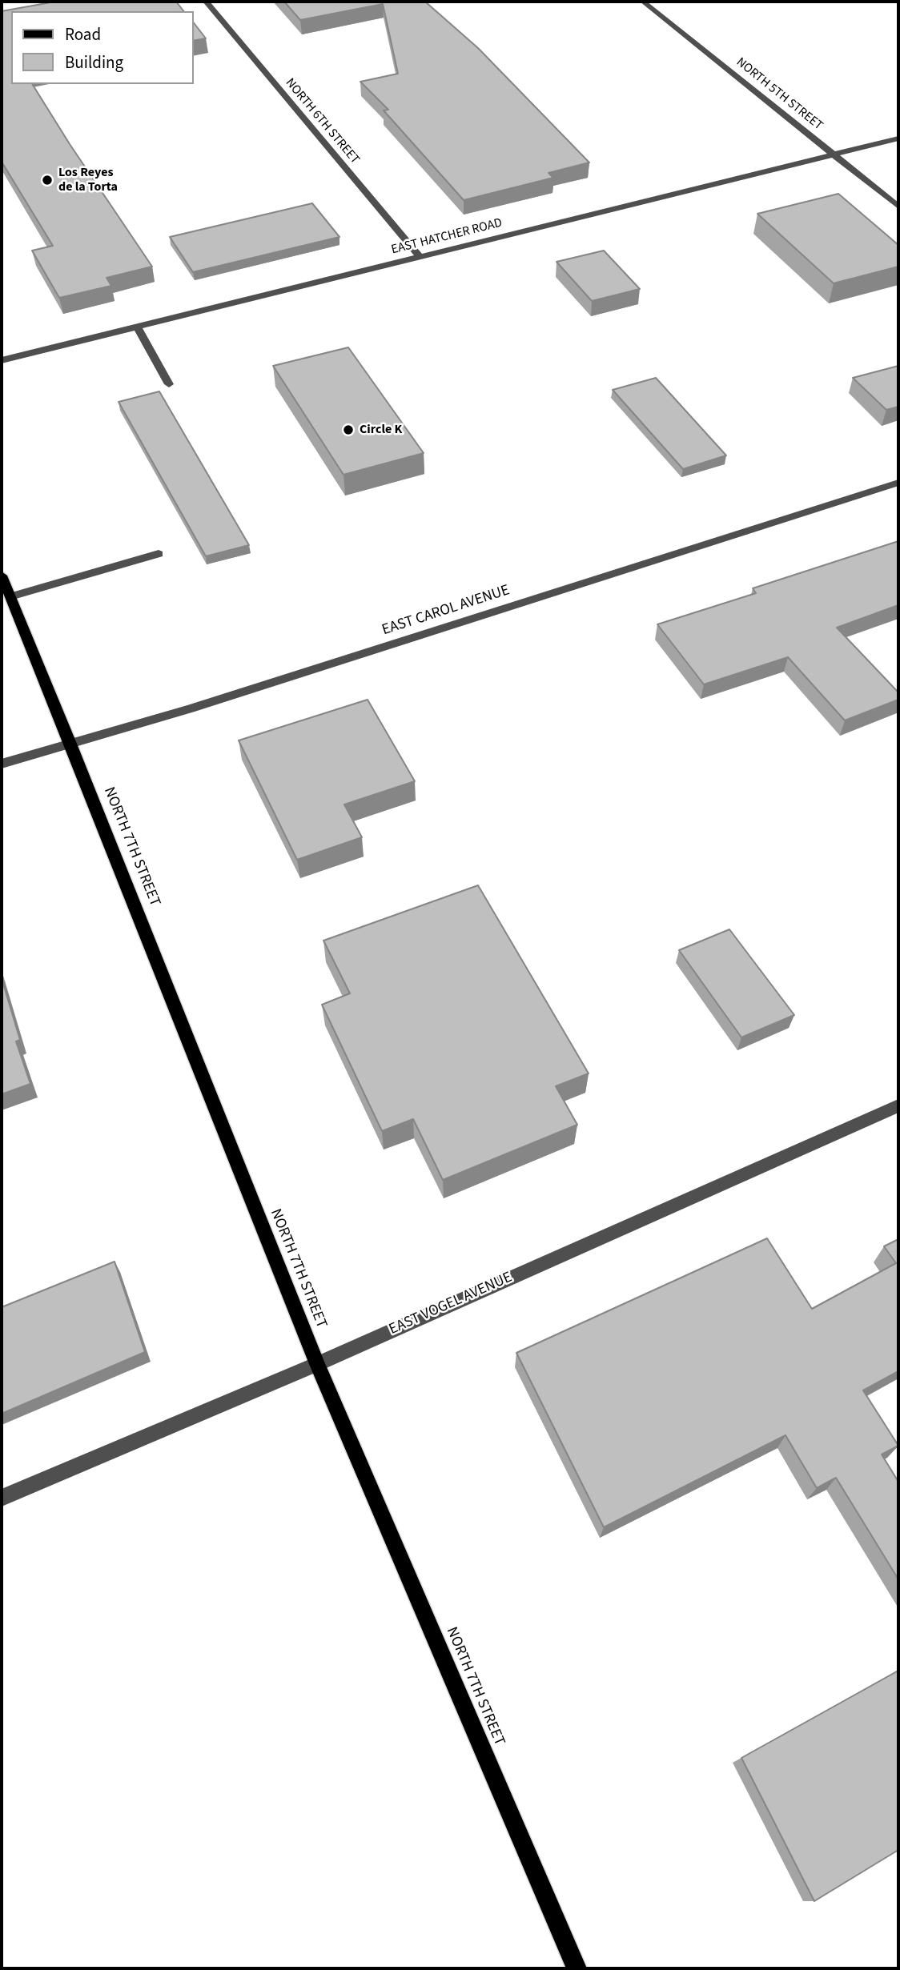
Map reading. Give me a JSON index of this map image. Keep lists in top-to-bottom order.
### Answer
{
  "streets": {
    "main road": ["NORTH 7TH STREET"],
    "street": [
      "NORTH 5TH STREET",
      "NORTH 6TH STREET",
      "EAST HATCHER ROAD",
      "EAST CAROL AVENUE",
      "EAST VOGEL AVENUE"
    ]
  },
  "crossings": [
    ["NORTH 5TH STREET", "EAST HATCHER ROAD"],
    ["NORTH 6TH STREET", "EAST HATCHER ROAD"],
    ["EAST CAROL AVENUE", "NORTH 7TH STREET"],
    ["NORTH 7TH STREET", "EAST VOGEL AVENUE"]
  ],
  "places": ["Los Reyes de la Torta", "Circle K"],
  "legend": ["Road", "Building"]
}
